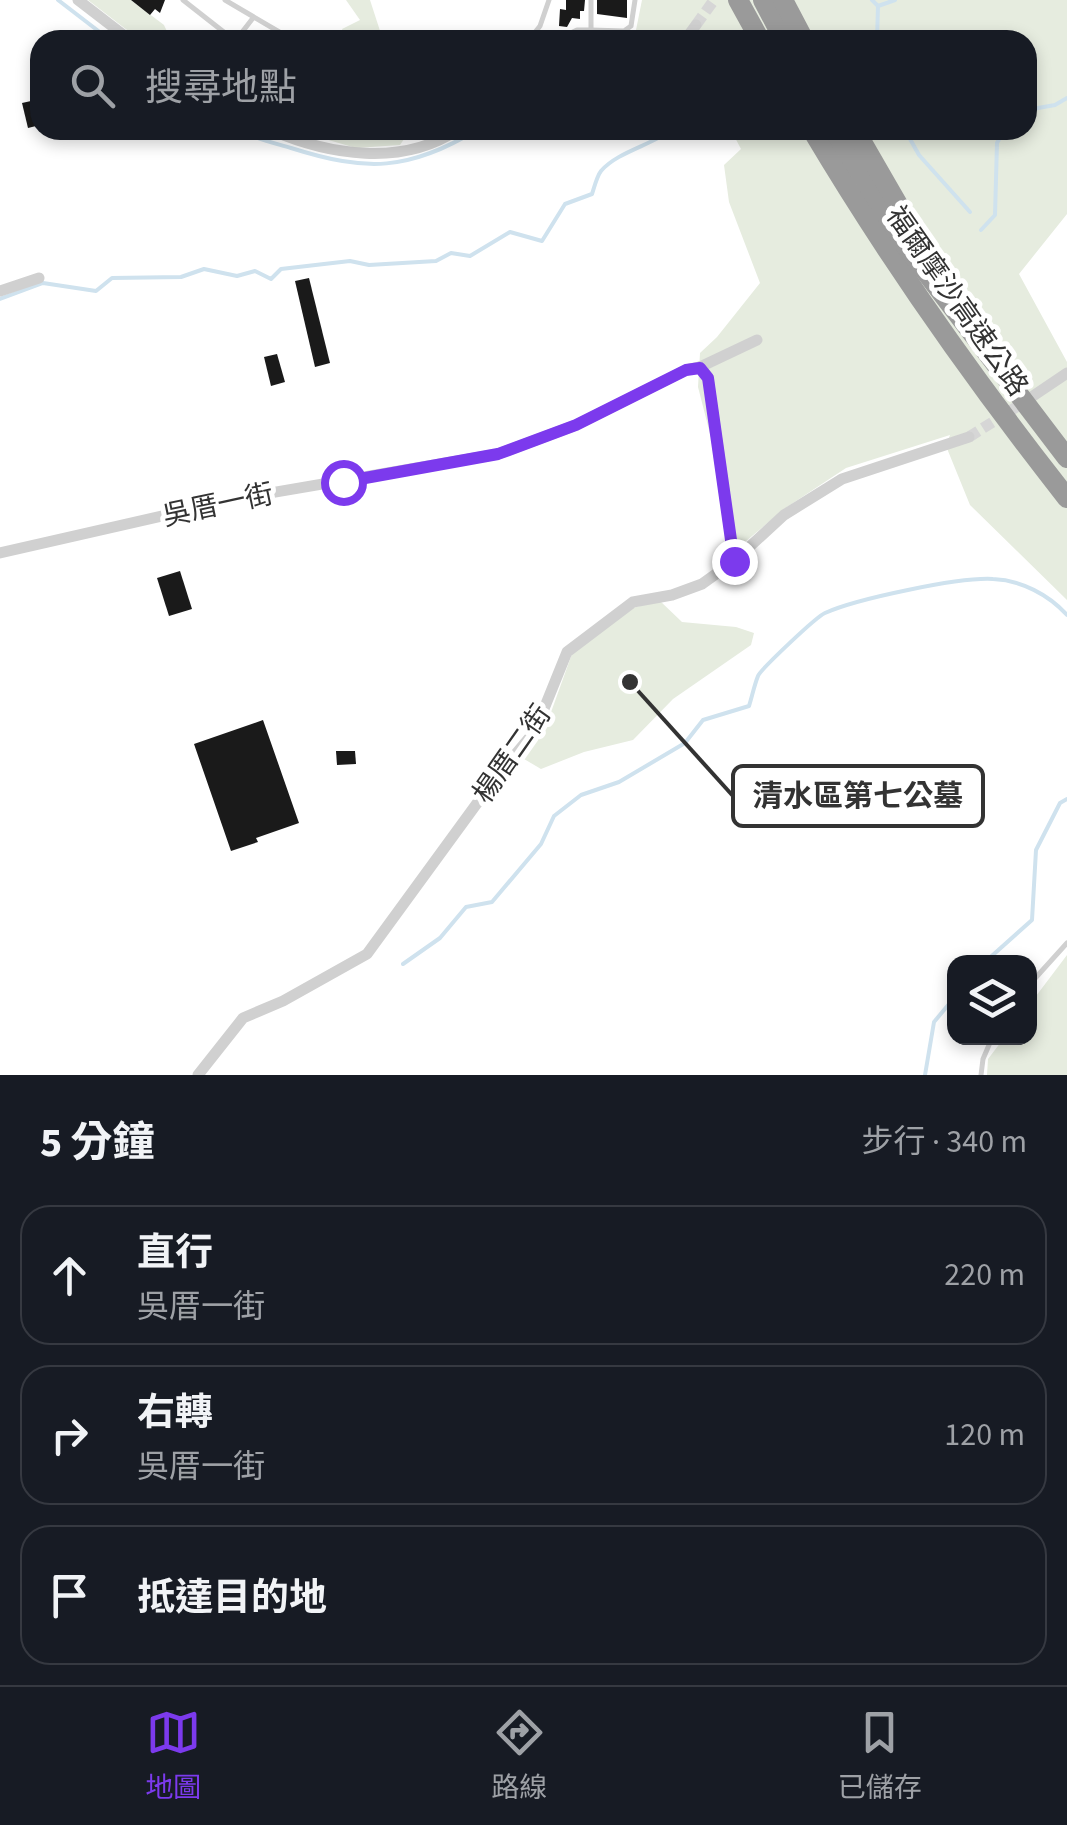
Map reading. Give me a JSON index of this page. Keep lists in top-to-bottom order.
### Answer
{
  "streets": {
    "highway": ["福爾摩沙高速公路"],
    "street": ["吳厝一街", "楊厝二街"]
  },
  "places": ["清水區第七公墓"],
  "page": {
    "search": "搜尋地點",
    "heading": ["5 分鐘", "步行 · 340 m"],
    "list": [
      ["直行", "吳厝一街", "220 m"],
      ["右轉", "吳厝一街", "120 m"],
      "抵達目的地"
    ],
    "nav": ["地圖", "路線", "已儲存"]
  }
}
